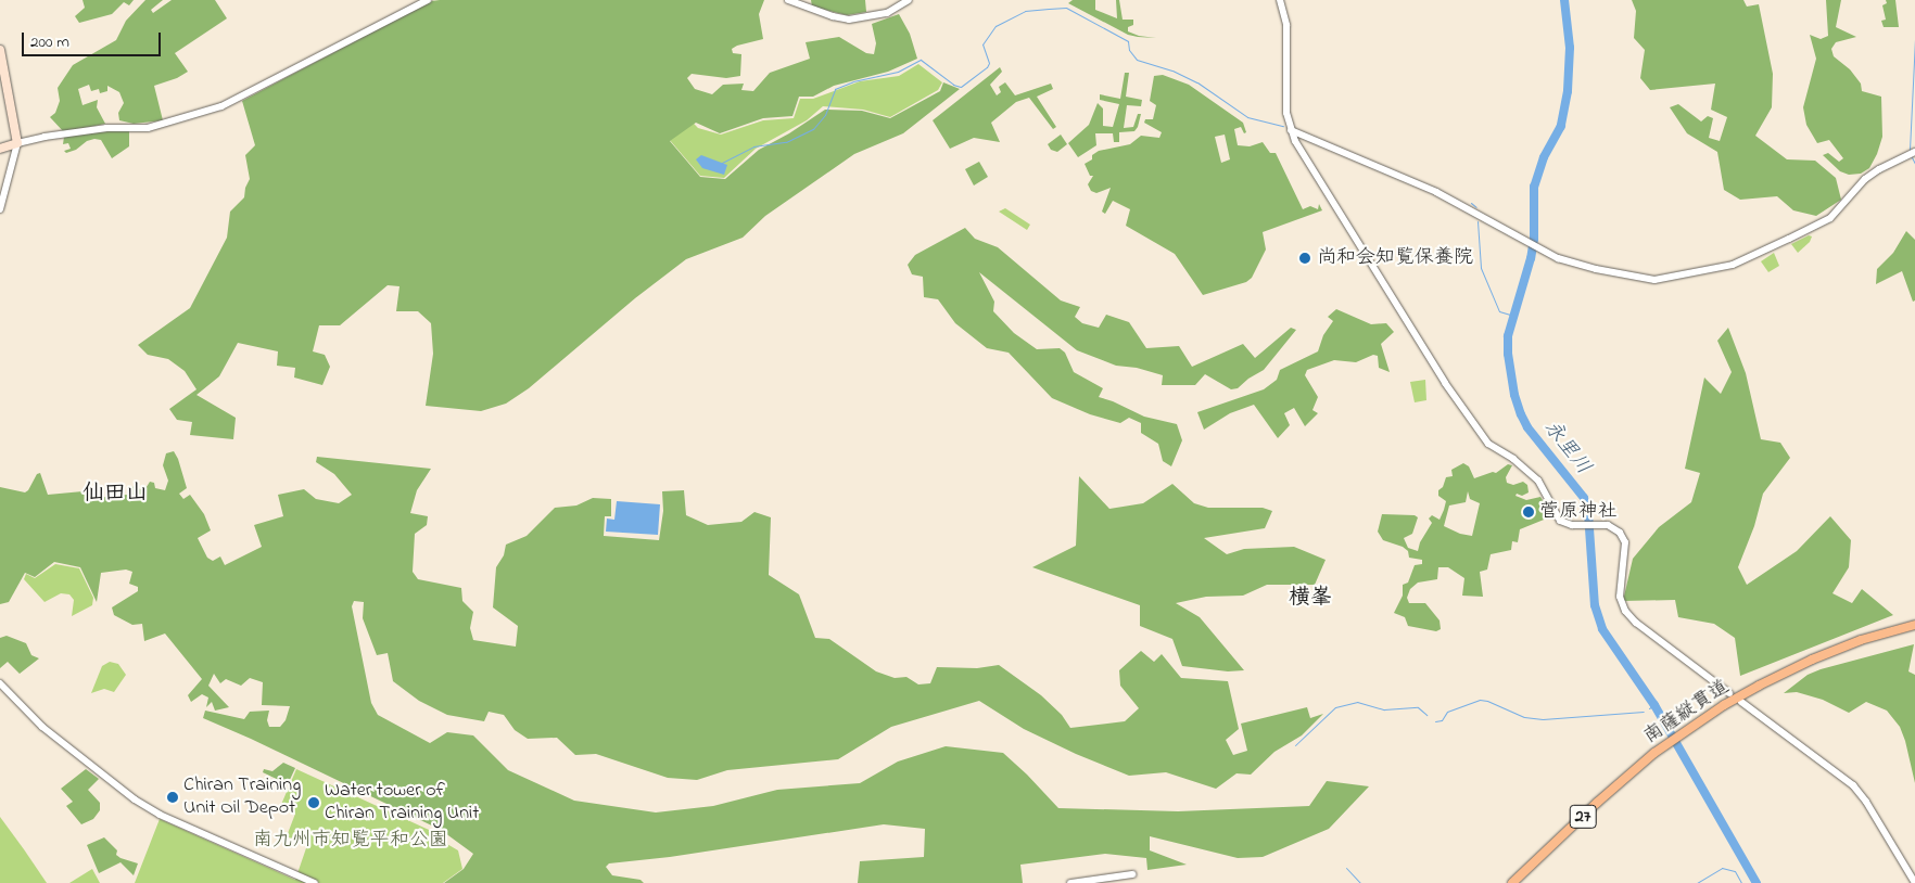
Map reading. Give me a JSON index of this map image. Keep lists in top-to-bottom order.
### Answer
{
  "streets": {
    "main road": ["南薩縦貫道", "27"]
  },
  "districts": ["仙田山", "横峯"],
  "water": ["永里川"],
  "parks": ["南九州市知覧平和公園"],
  "places": [
    "尚和会知覧保養院",
    "菅原神社",
    "Chiran Training Unit Oil Depot",
    "Water tower of Chiran Training Unit"
  ],
  "scale_bar": "200 m"
}
